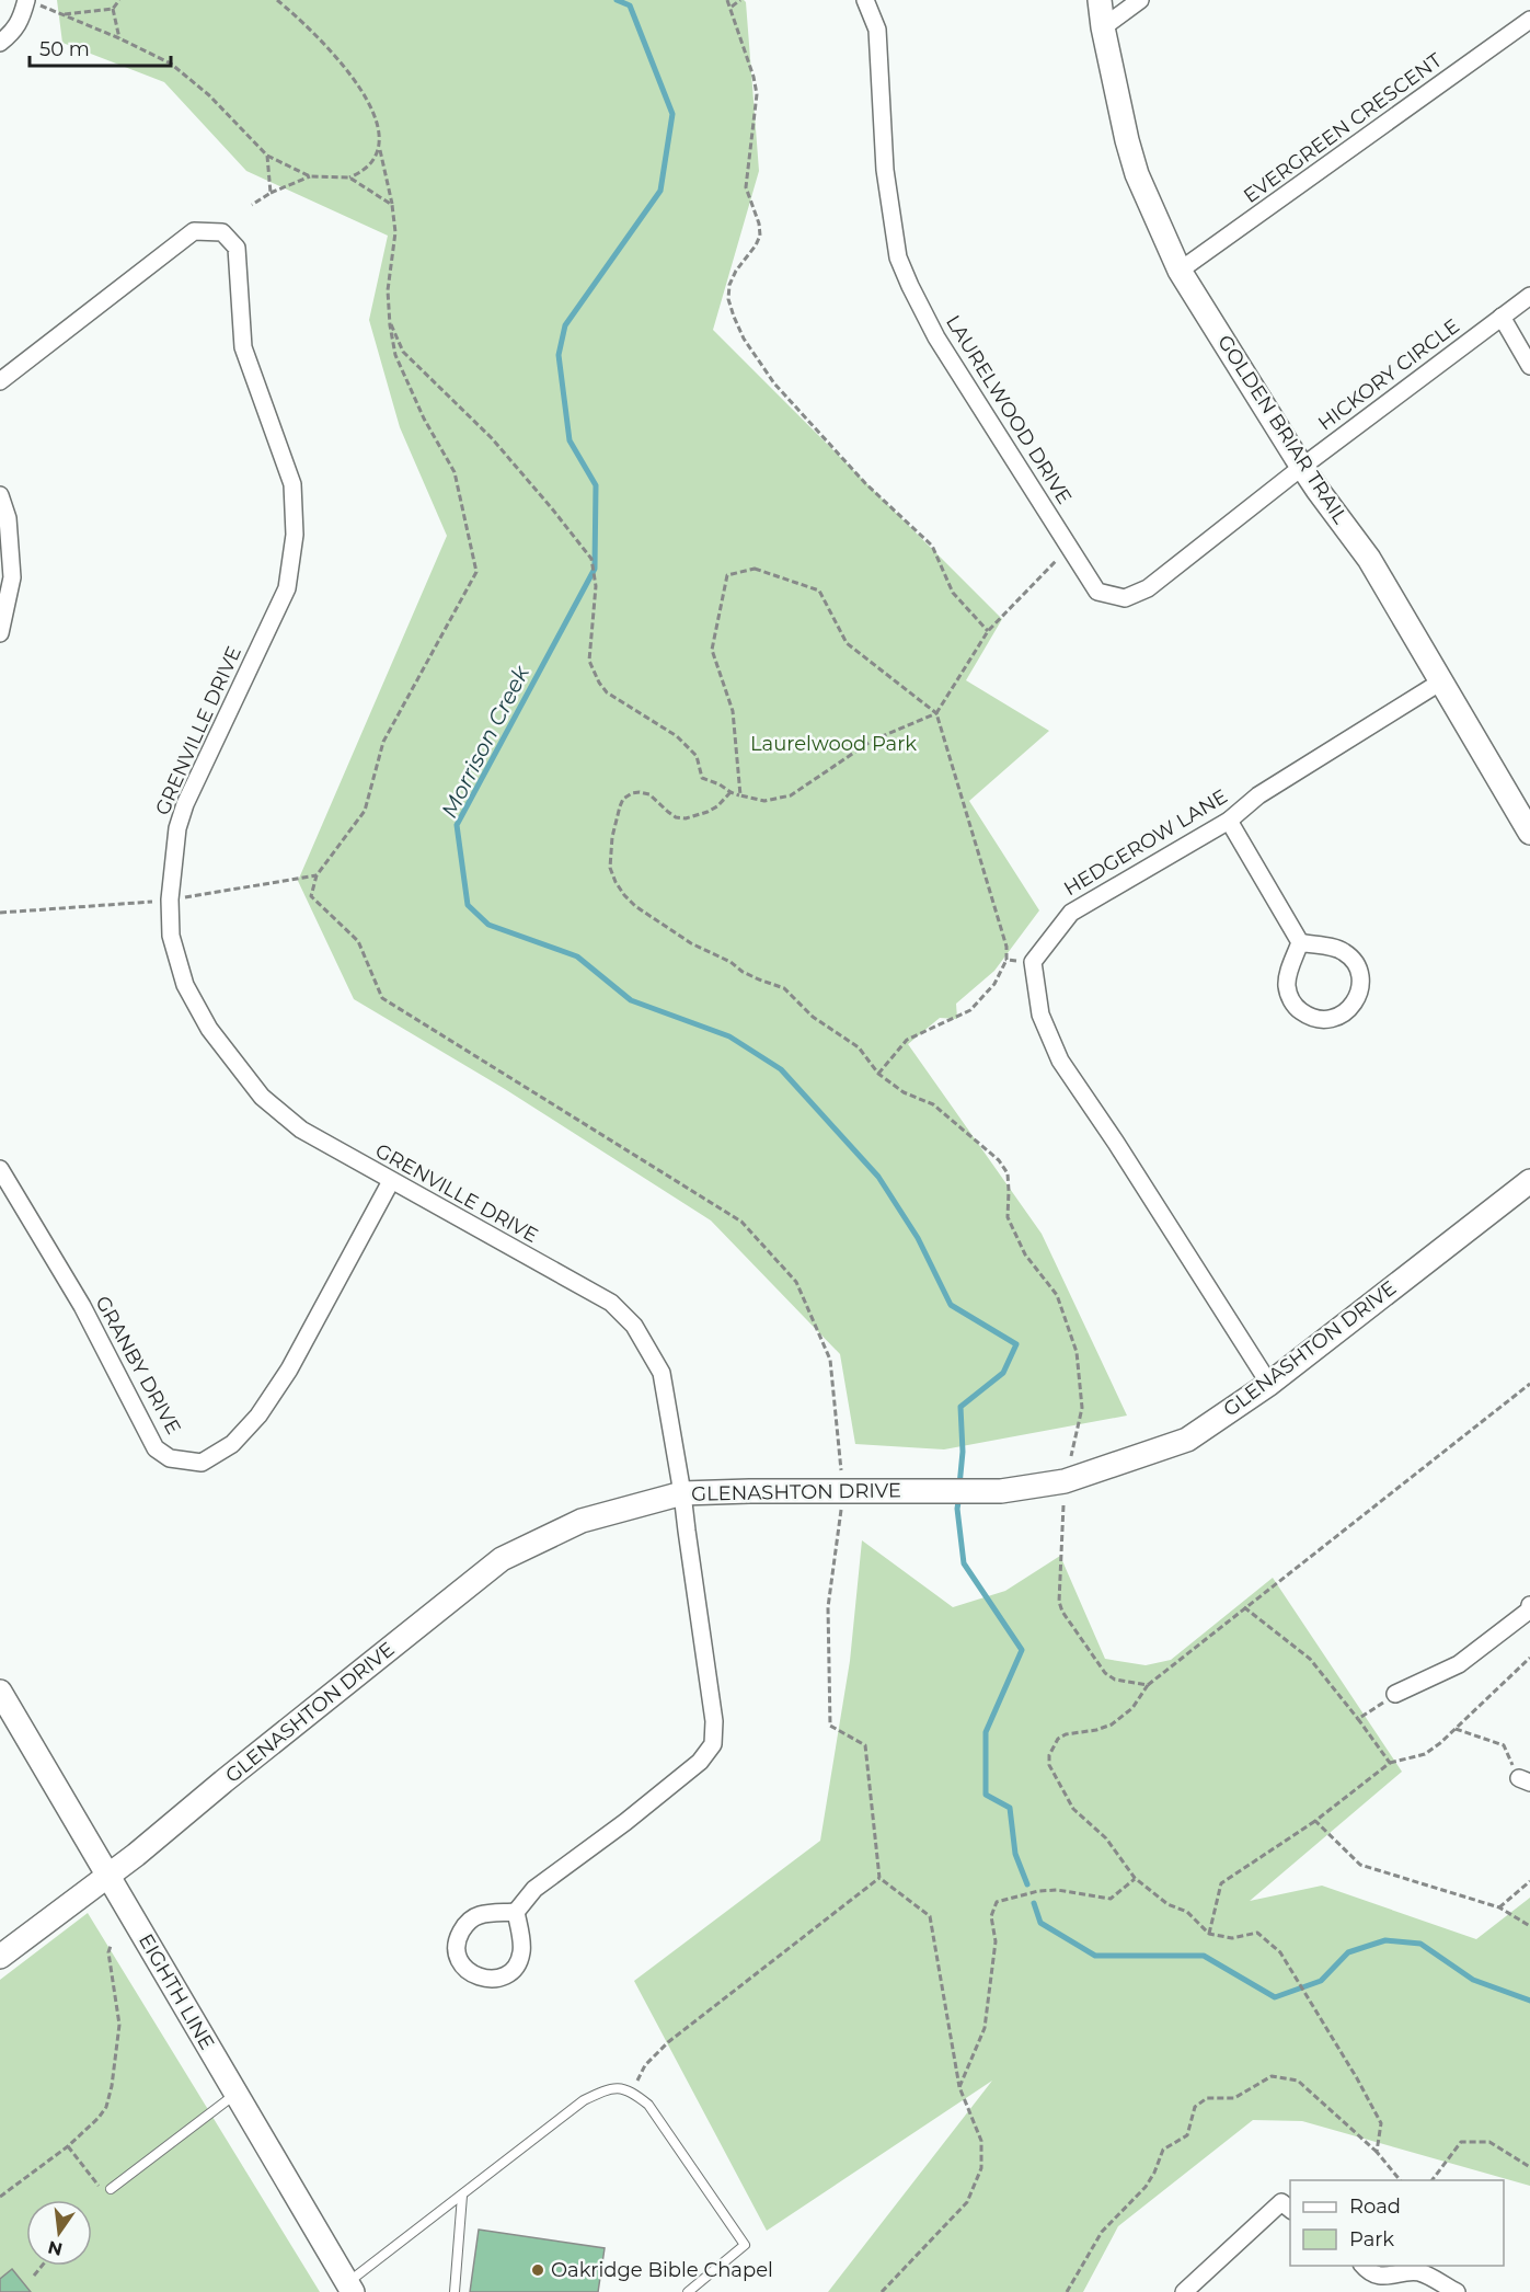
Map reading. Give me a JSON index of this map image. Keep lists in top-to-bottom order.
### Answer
{
  "streets": {
    "street": [
      "EVERGREEN CRESCENT",
      "HICKORY CIRCLE",
      "LAURELWOOD DRIVE",
      "GOLDEN BRIAR TRAIL",
      "GRENVILLE DRIVE",
      "HEDGEROW LANE",
      "GLENASHTON DRIVE",
      "GRANBY DRIVE",
      "EIGHTH LINE"
    ]
  },
  "crossings": [
    ["EVERGREEN CRESCENT", "GOLDEN BRIAR TRAIL"],
    ["HICKORY CIRCLE", "LAURELWOOD DRIVE"],
    ["HICKORY CIRCLE", "GOLDEN BRIAR TRAIL"],
    ["LAURELWOOD DRIVE", "GOLDEN BRIAR TRAIL"],
    ["GOLDEN BRIAR TRAIL", "HEDGEROW LANE"],
    ["GRENVILLE DRIVE", "GLENASHTON DRIVE"],
    ["GRENVILLE DRIVE", "GRANBY DRIVE"],
    ["HEDGEROW LANE", "GLENASHTON DRIVE"],
    ["GLENASHTON DRIVE", "EIGHTH LINE"]
  ],
  "water": ["Morrison Creek"],
  "parks": ["Laurelwood Park"],
  "places": ["Oakridge Bible Chapel"],
  "legend": ["Road", "Park"],
  "scale_bar": "50 m",
  "north": "bottom"
}
